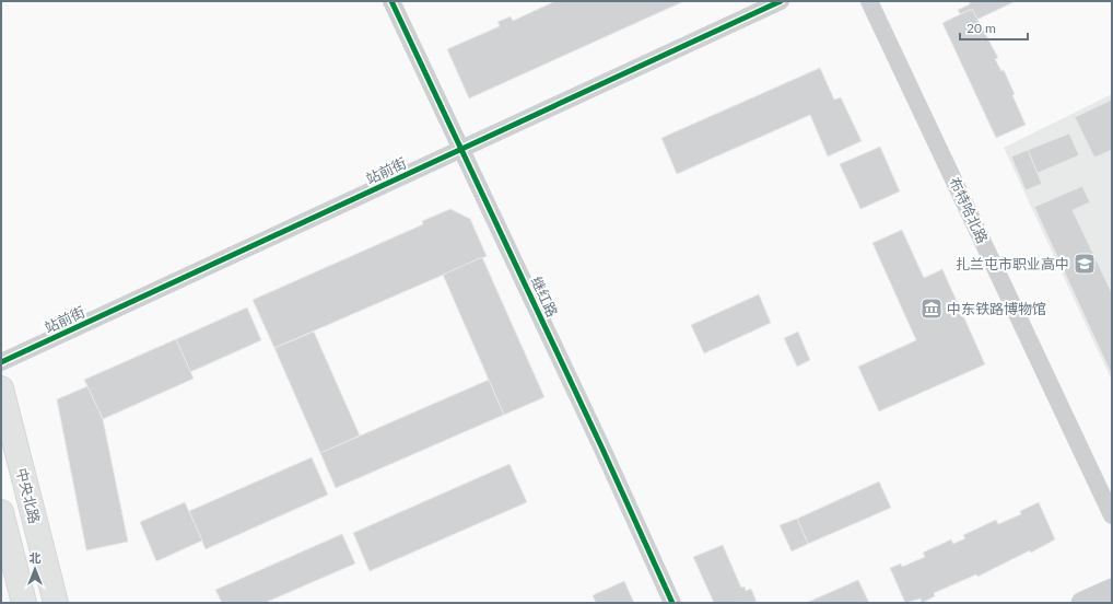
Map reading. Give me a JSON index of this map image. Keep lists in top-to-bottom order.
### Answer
{
  "streets": {
    "main road": ["中央北路"],
    "street": ["站前街", "布特哈北路", "继红路"]
  },
  "crossings": [
    ["站前街", "继红路"]
  ],
  "places": {
    "school or university": ["扎兰屯市职业高中"],
    "museum": ["中东铁路博物馆"]
  },
  "scale_bar": "20 m",
  "north": "top"
}
